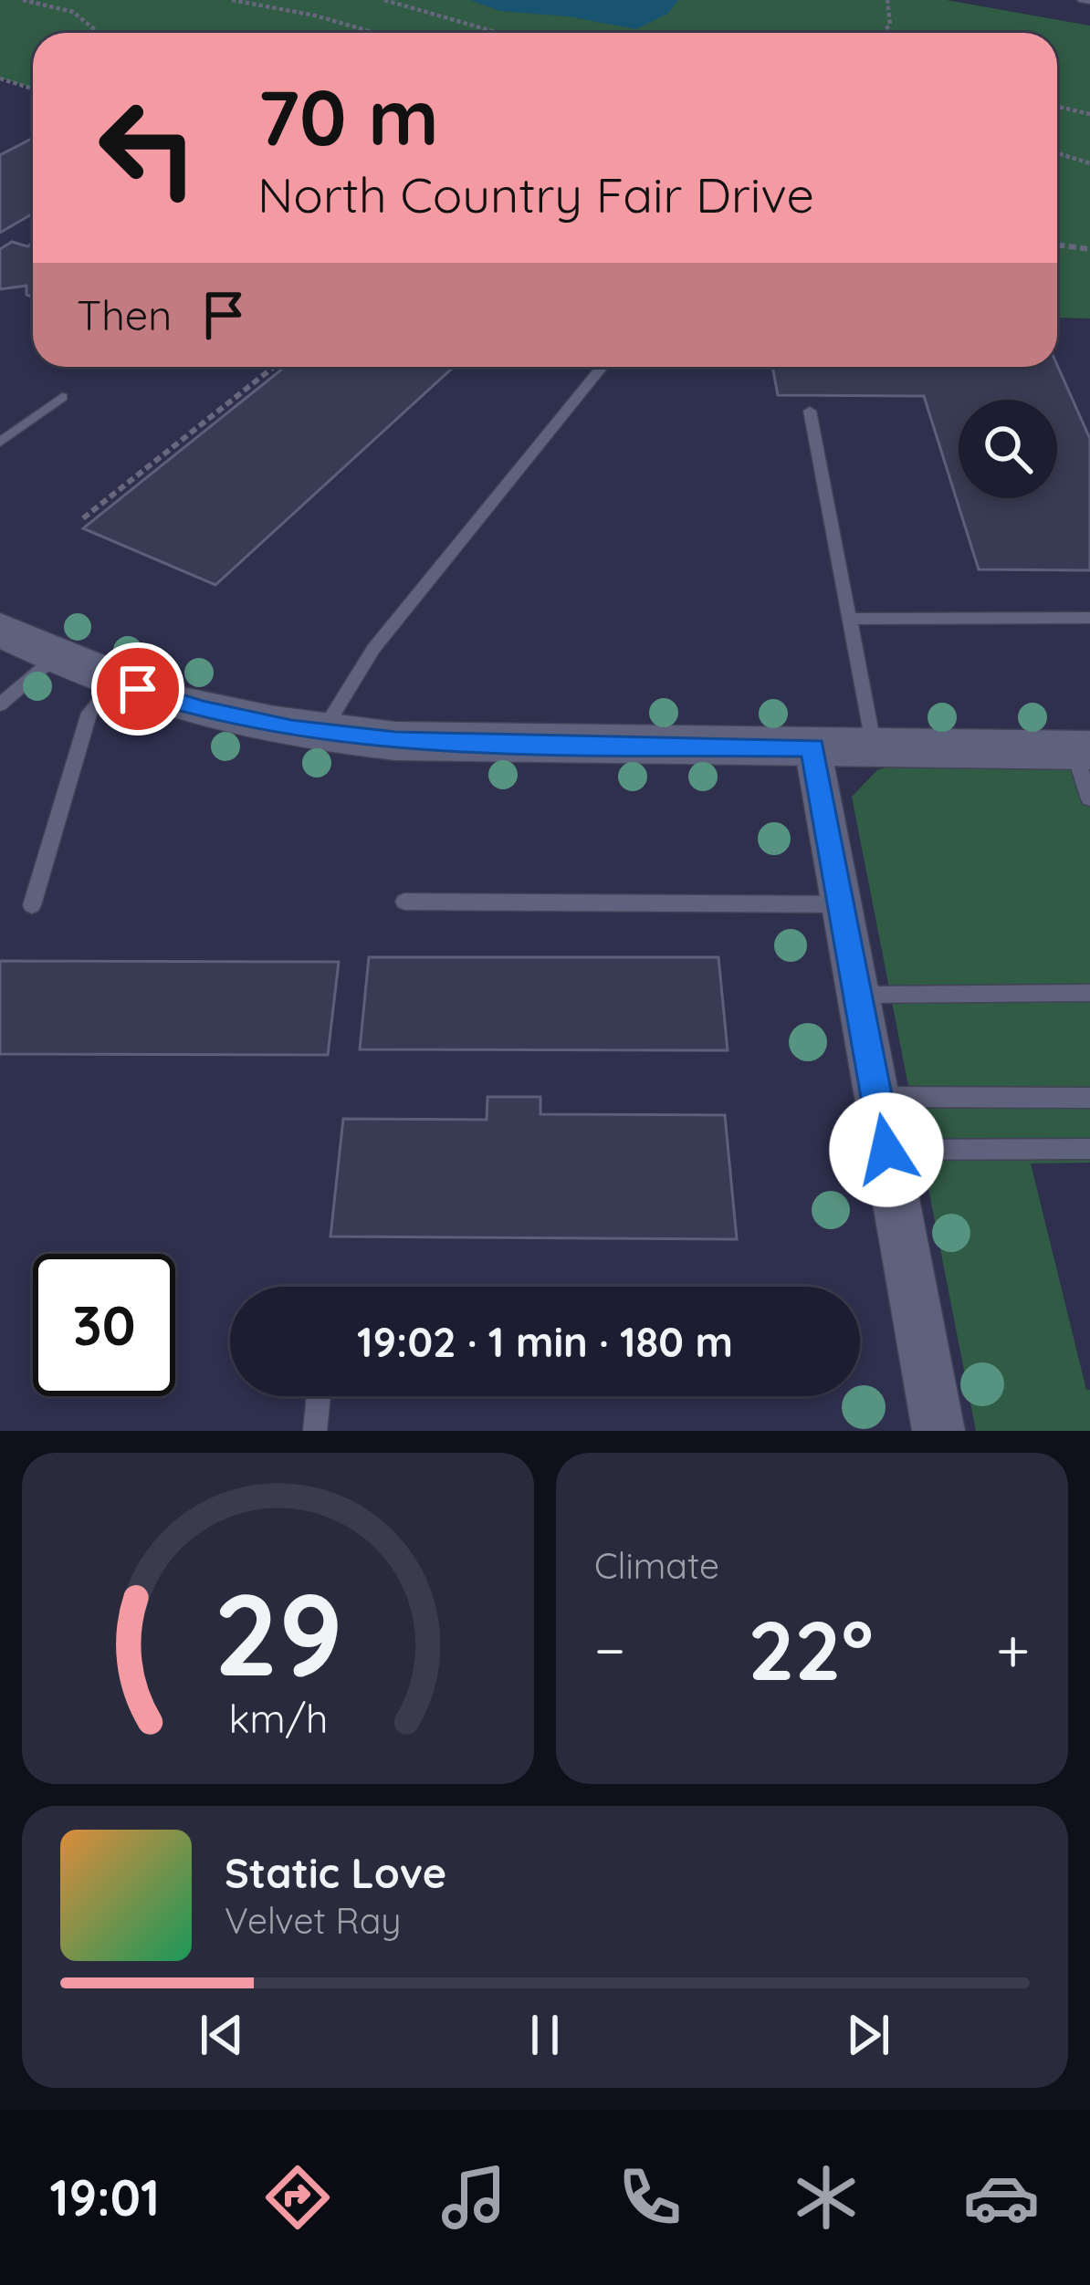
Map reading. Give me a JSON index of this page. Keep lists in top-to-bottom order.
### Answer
{
  "page": {
    "turn": ["70 m", "North Country Fair Drive"],
    "then": "Then",
    "limit": "30",
    "trip": "19:02 · 1 min · 180 m",
    "tile": "Climate",
    "heat": ["−", "22°", "+"],
    "song": ["Static Love", "Velvet Ray"],
    "tabs": "19:01",
    "gauge": ["29", "km/h"]
  }
}
